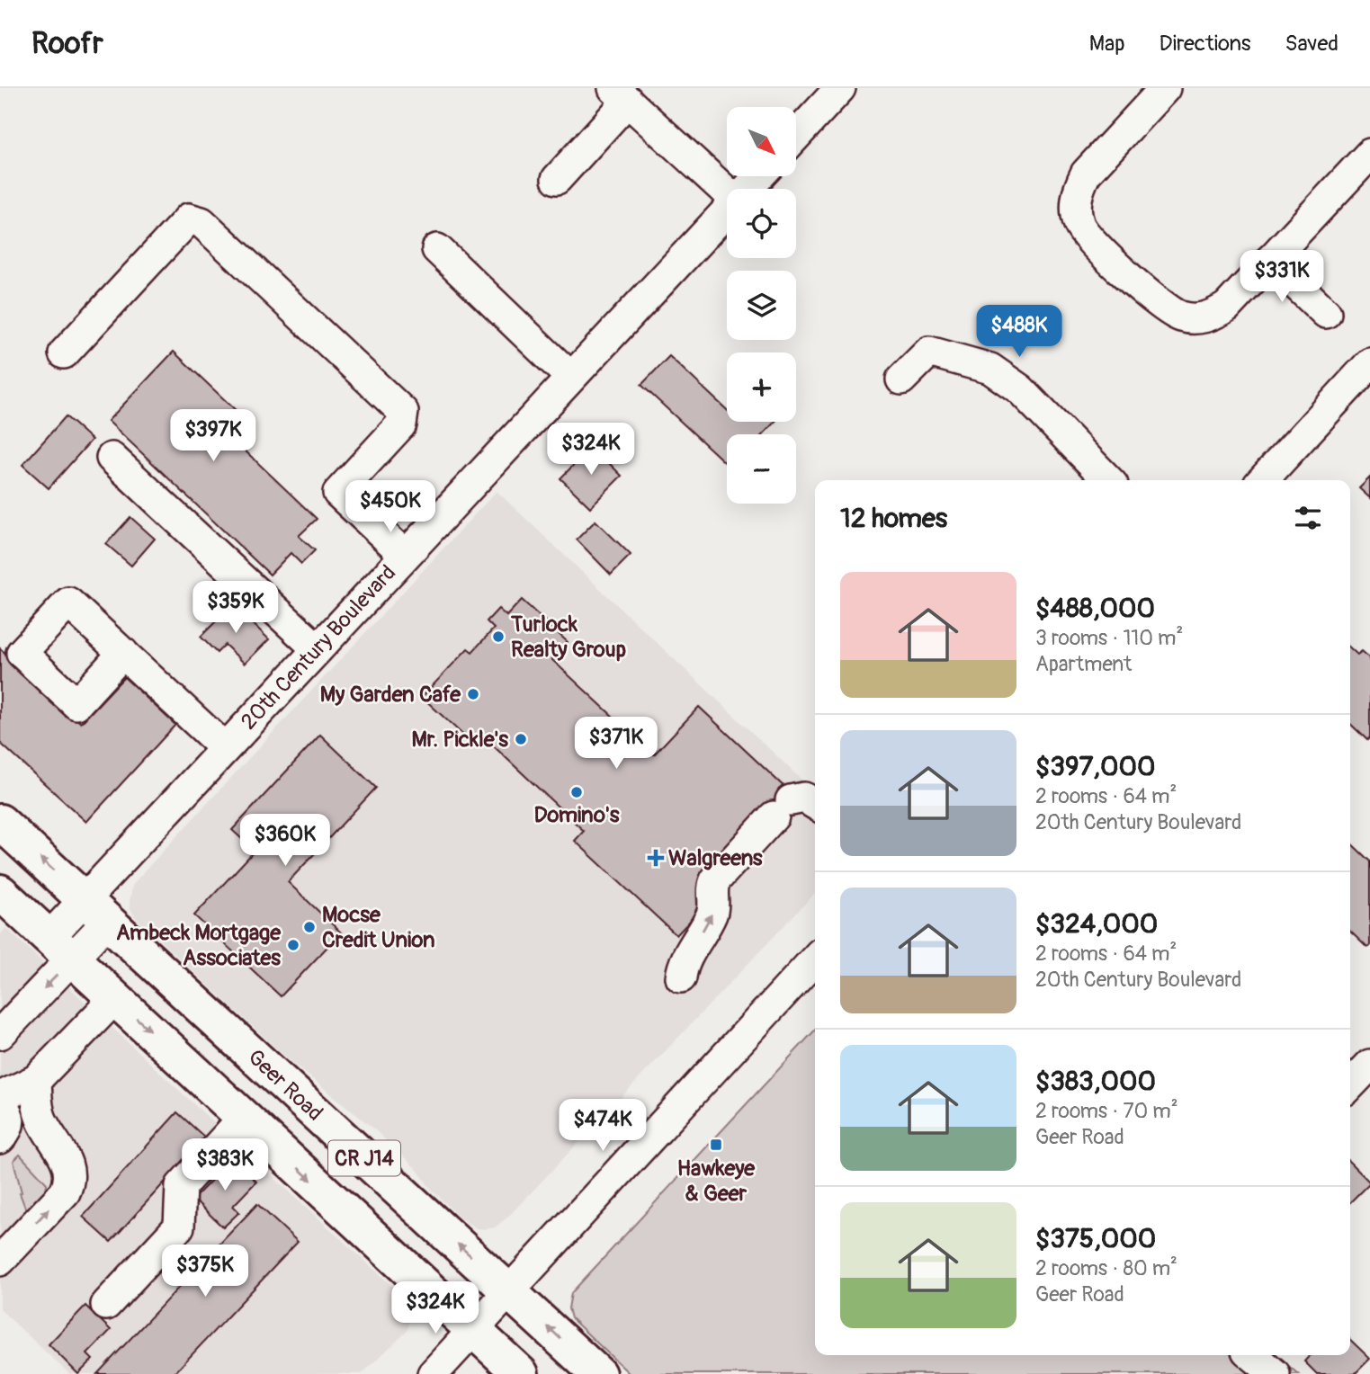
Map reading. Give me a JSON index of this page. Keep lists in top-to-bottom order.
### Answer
{
  "streets": {
    "main road": ["Geer Road", "CR J14"],
    "street": ["20th Century Boulevard"]
  },
  "crossings": [
    ["20th Century Boulevard", "Geer Road"],
    ["20th Century Boulevard", "CR J14"]
  ],
  "places": {
    "other": [
      "Turlock Realty Group",
      "My Garden Cafe",
      "Mr. Pickle's",
      "Domino's",
      "Mocse Credit Union",
      "Ambeck Mortgage Associates"
    ],
    "health": ["Walgreens"],
    "transit": ["Hawkeye & Geer"]
  },
  "north": "bottom right",
  "page": {
    "header": "Roofr",
    "nav": ["Map", "Directions", "Saved"],
    "map_buttons": ["+", "−"],
    "price": [
      "$331K",
      "$488K",
      "$397K",
      "$324K",
      "$450K",
      "$359K",
      "$371K",
      "$360K",
      "$474K",
      "$383K",
      "$375K",
      "$324K"
    ],
    "heading": "12 homes",
    "list": [
      {
        "name": "$488,000",
        "note": "3 rooms · 110 m² · Apartment"
      },
      {
        "name": "$397,000",
        "note": "2 rooms · 64 m² · 20th Century Boulevard"
      },
      {
        "name": "$324,000",
        "note": "2 rooms · 64 m² · 20th Century Boulevard"
      },
      {
        "name": "$383,000",
        "note": "2 rooms · 70 m² · Geer Road"
      },
      {
        "name": "$375,000",
        "note": "2 rooms · 80 m² · Geer Road"
      }
    ]
  }
}
